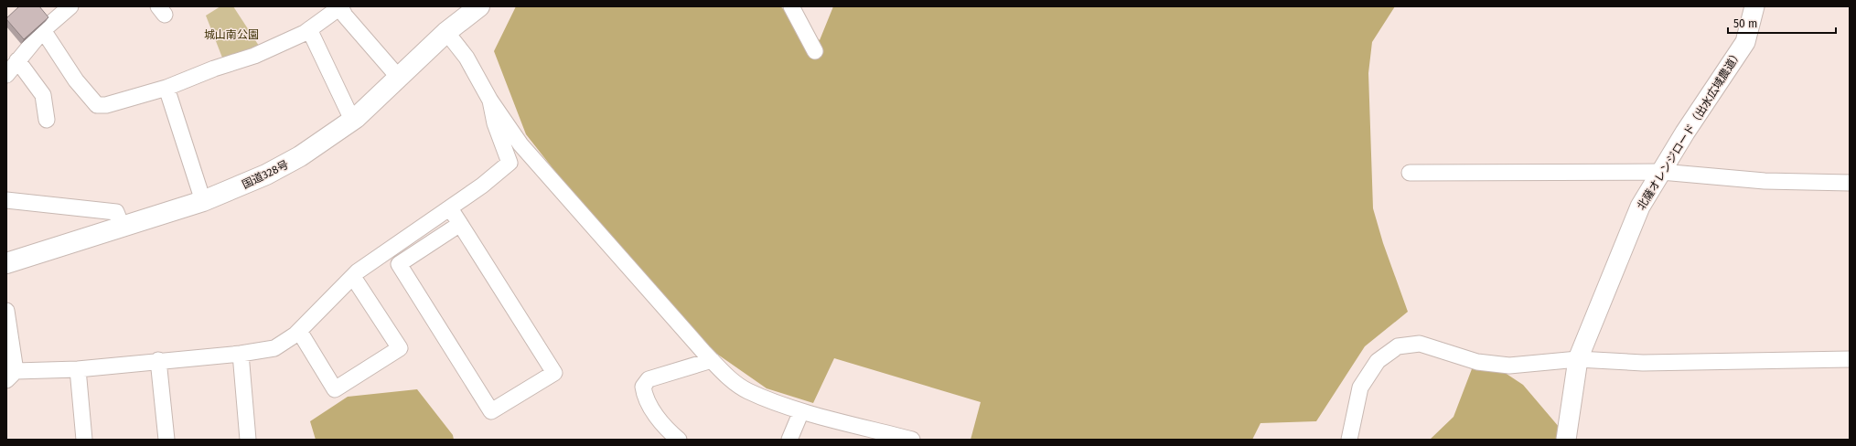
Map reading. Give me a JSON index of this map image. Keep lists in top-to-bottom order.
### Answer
{
  "streets": {
    "highway": ["国道328号"],
    "street": ["北薩オレンジロード（出水広域農道）"]
  },
  "parks": ["城山南公園"],
  "scale_bar": "50 m"
}
